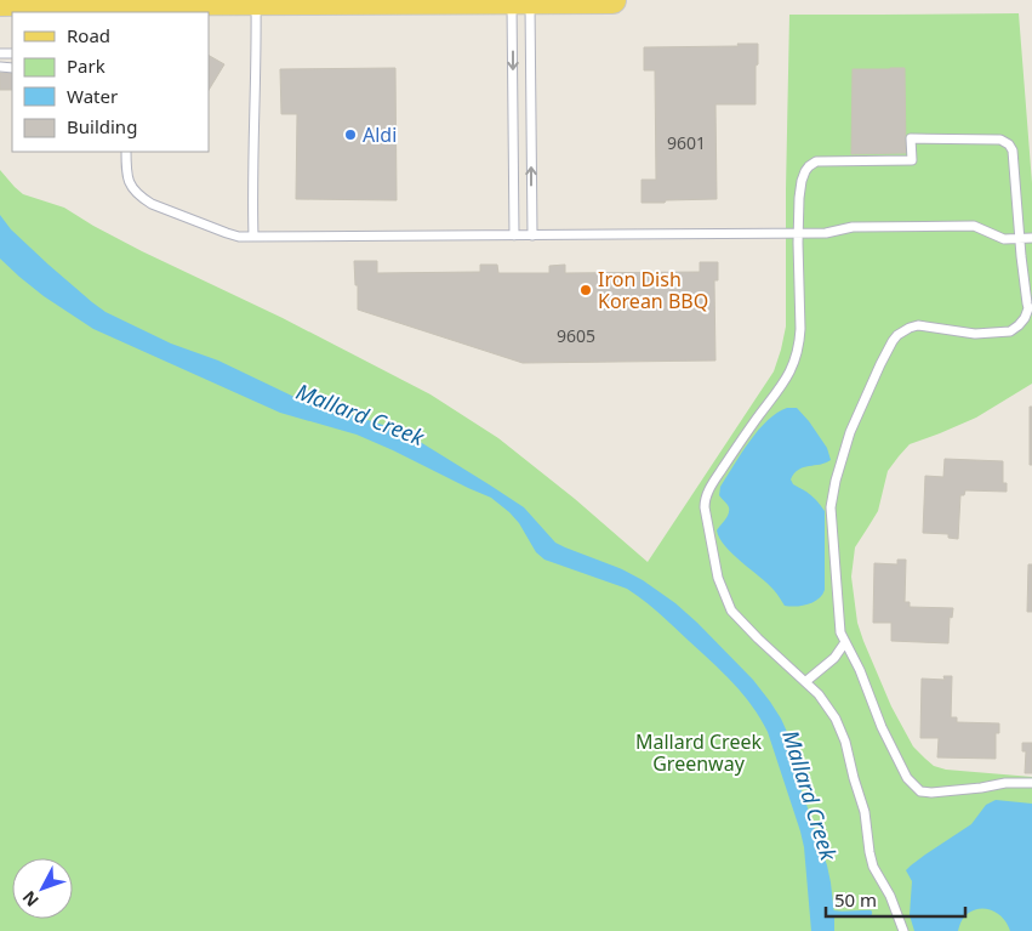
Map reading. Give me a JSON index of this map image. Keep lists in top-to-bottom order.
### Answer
{
  "water": ["Mallard Creek"],
  "parks": ["Mallard Creek Greenway"],
  "places": ["Aldi", "Iron Dish Korean BBQ"],
  "house_numbers": ["9601", "9605"],
  "legend": [
    "Road",
    "Park",
    "Water",
    "Building"
  ],
  "scale_bar": "50 m",
  "north": "bottom left"
}
